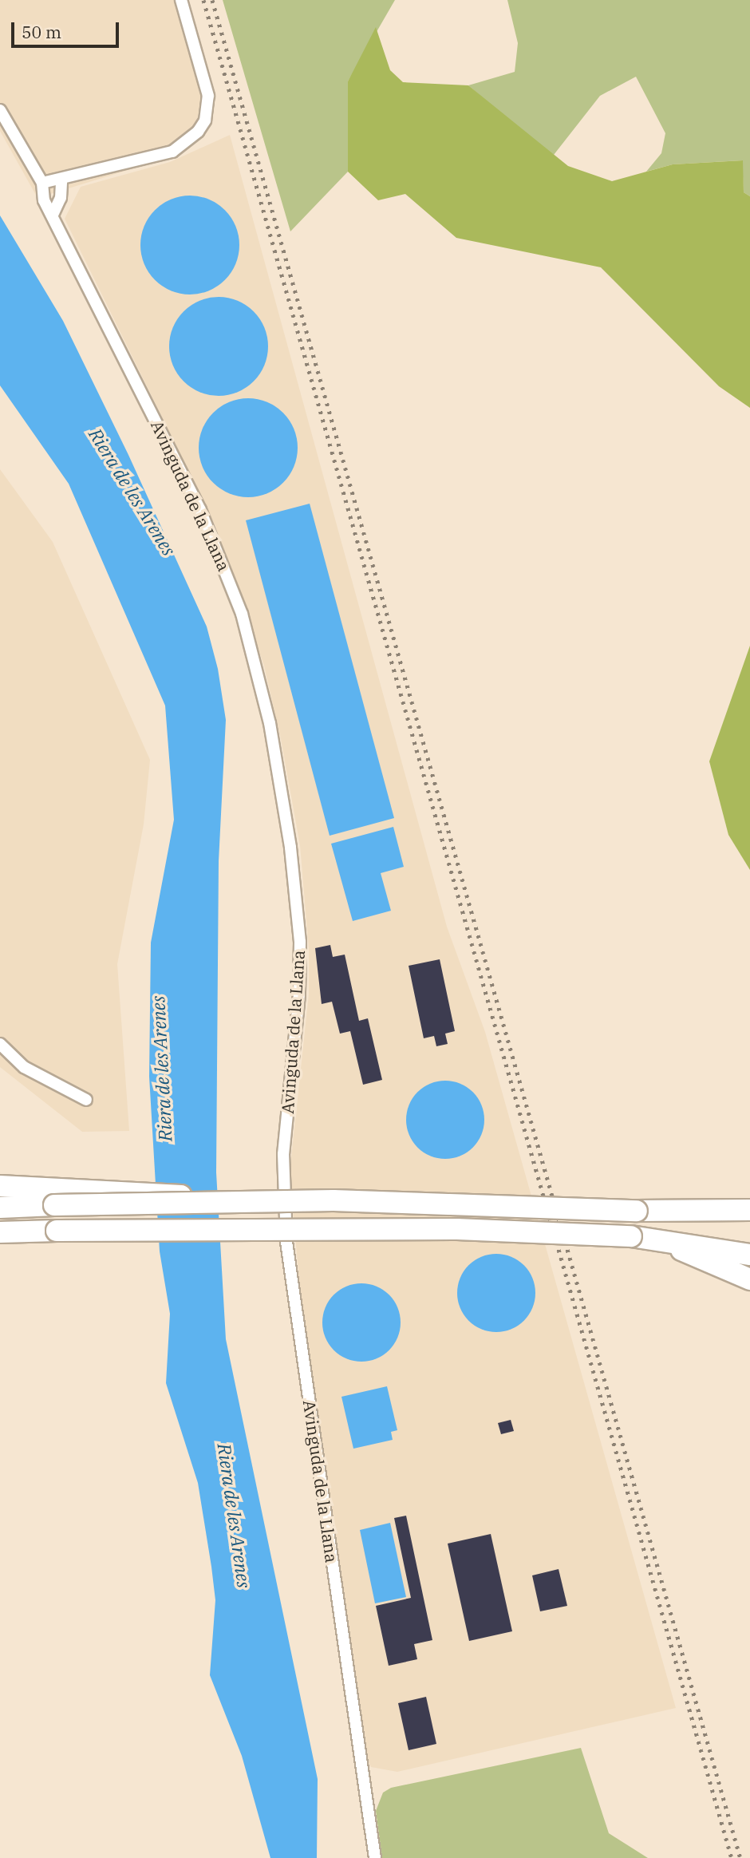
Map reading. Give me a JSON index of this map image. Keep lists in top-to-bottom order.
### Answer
{
  "streets": {
    "street": ["Avinguda de la Llana"]
  },
  "water": ["Riera de les Arenes"],
  "scale_bar": "50 m"
}
